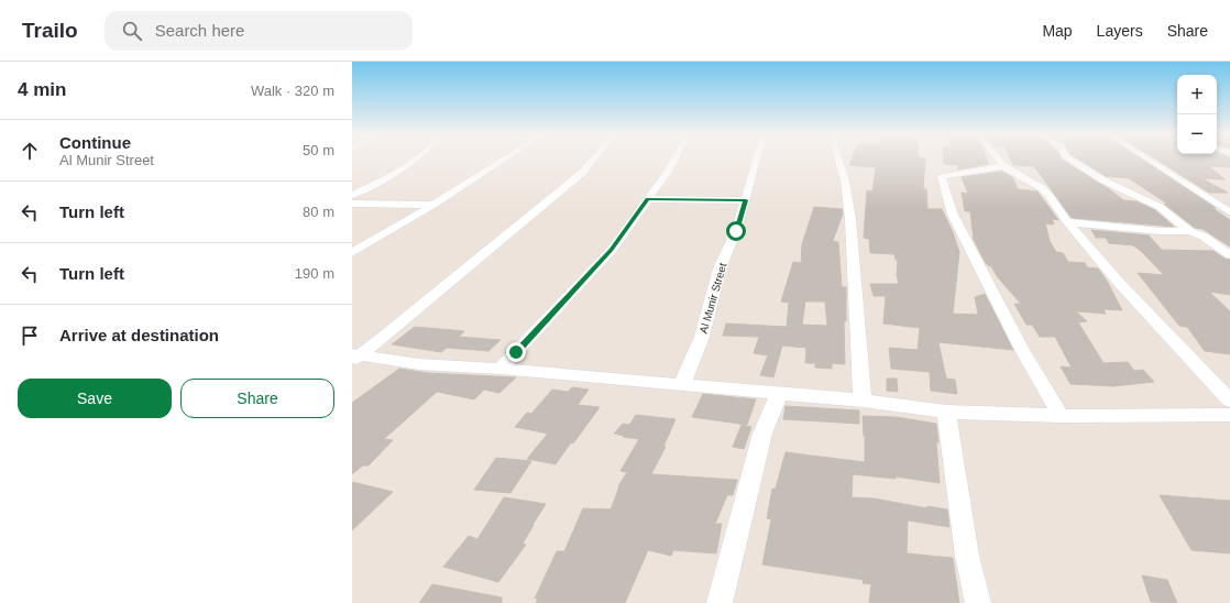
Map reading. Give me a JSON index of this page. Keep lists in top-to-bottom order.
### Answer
{
  "streets": {
    "street": ["Al Munir Street"]
  },
  "page": {
    "header": "Trailo",
    "search": "Search here",
    "nav": ["Map", "Layers", "Share"],
    "heading": ["4 min", "Walk · 320 m"],
    "map_buttons": ["+", "−"],
    "list": [
      ["Continue", "Al Munir Street", "50 m"],
      ["Turn left", "80 m"],
      ["Turn left", "190 m"],
      "Arrive at destination"
    ],
    "buttons": ["Save", "Share"]
  }
}
